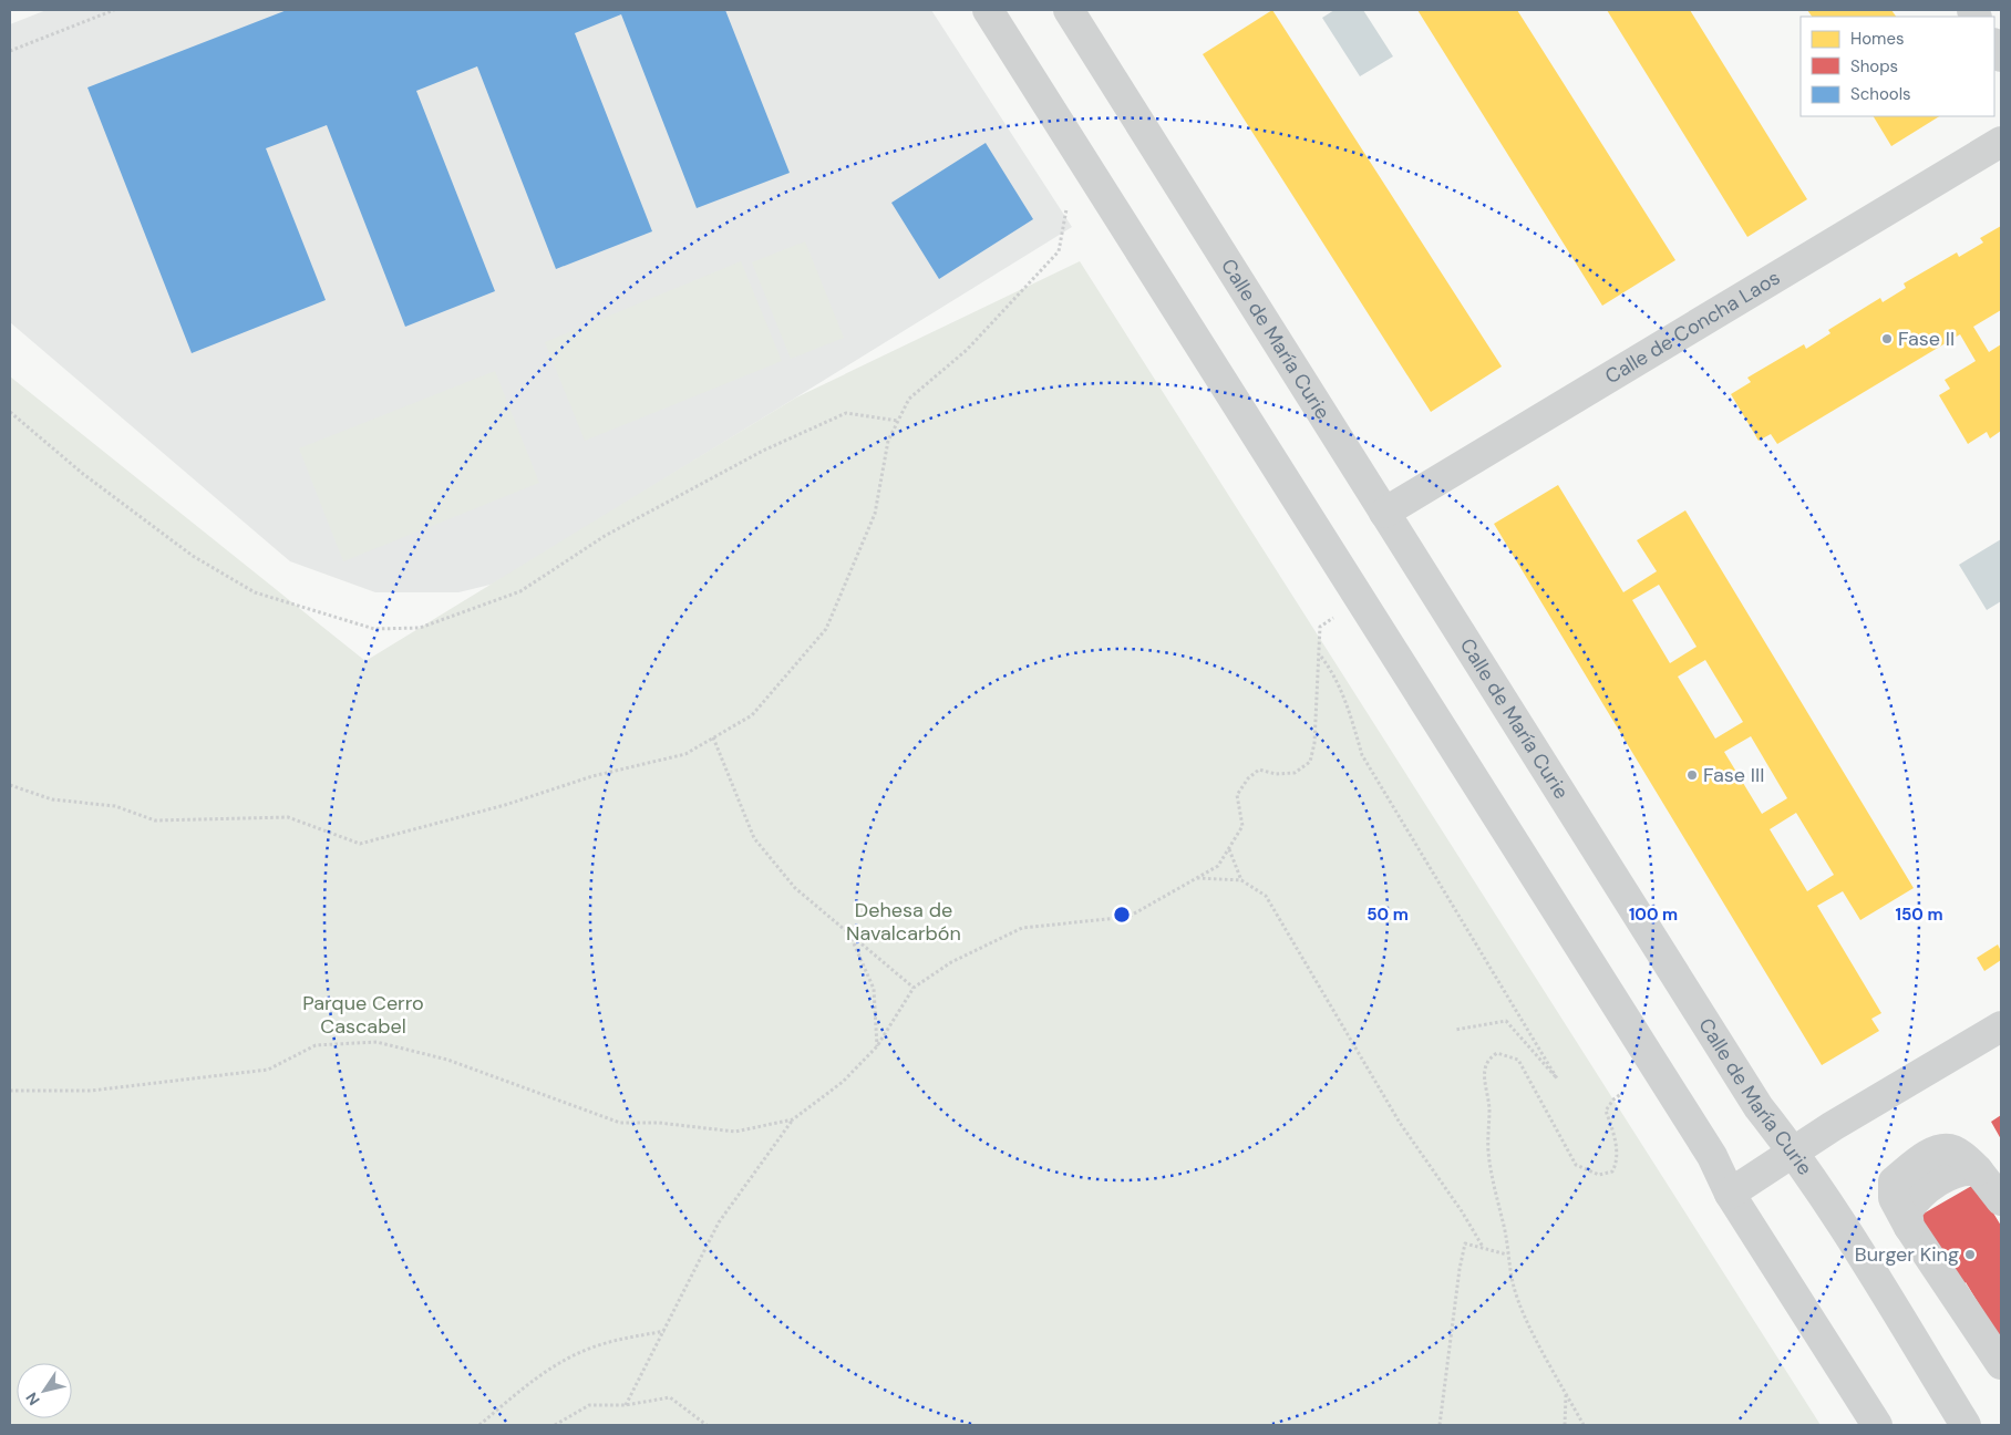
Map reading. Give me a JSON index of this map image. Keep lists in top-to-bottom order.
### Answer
{
  "streets": {
    "street": ["Calle de Concha Laos", "Calle de María Curie"]
  },
  "crossings": [
    ["Calle de Concha Laos", "Calle de María Curie"]
  ],
  "parks": ["Dehesa de Navalcarbón", "Parque Cerro Cascabel"],
  "places": ["Fase II", "Fase III", "Burger King"],
  "legend": ["Homes", "Shops", "Schools"],
  "north": "bottom left",
  "rings": ["50 m", "100 m", "150 m"]
}
